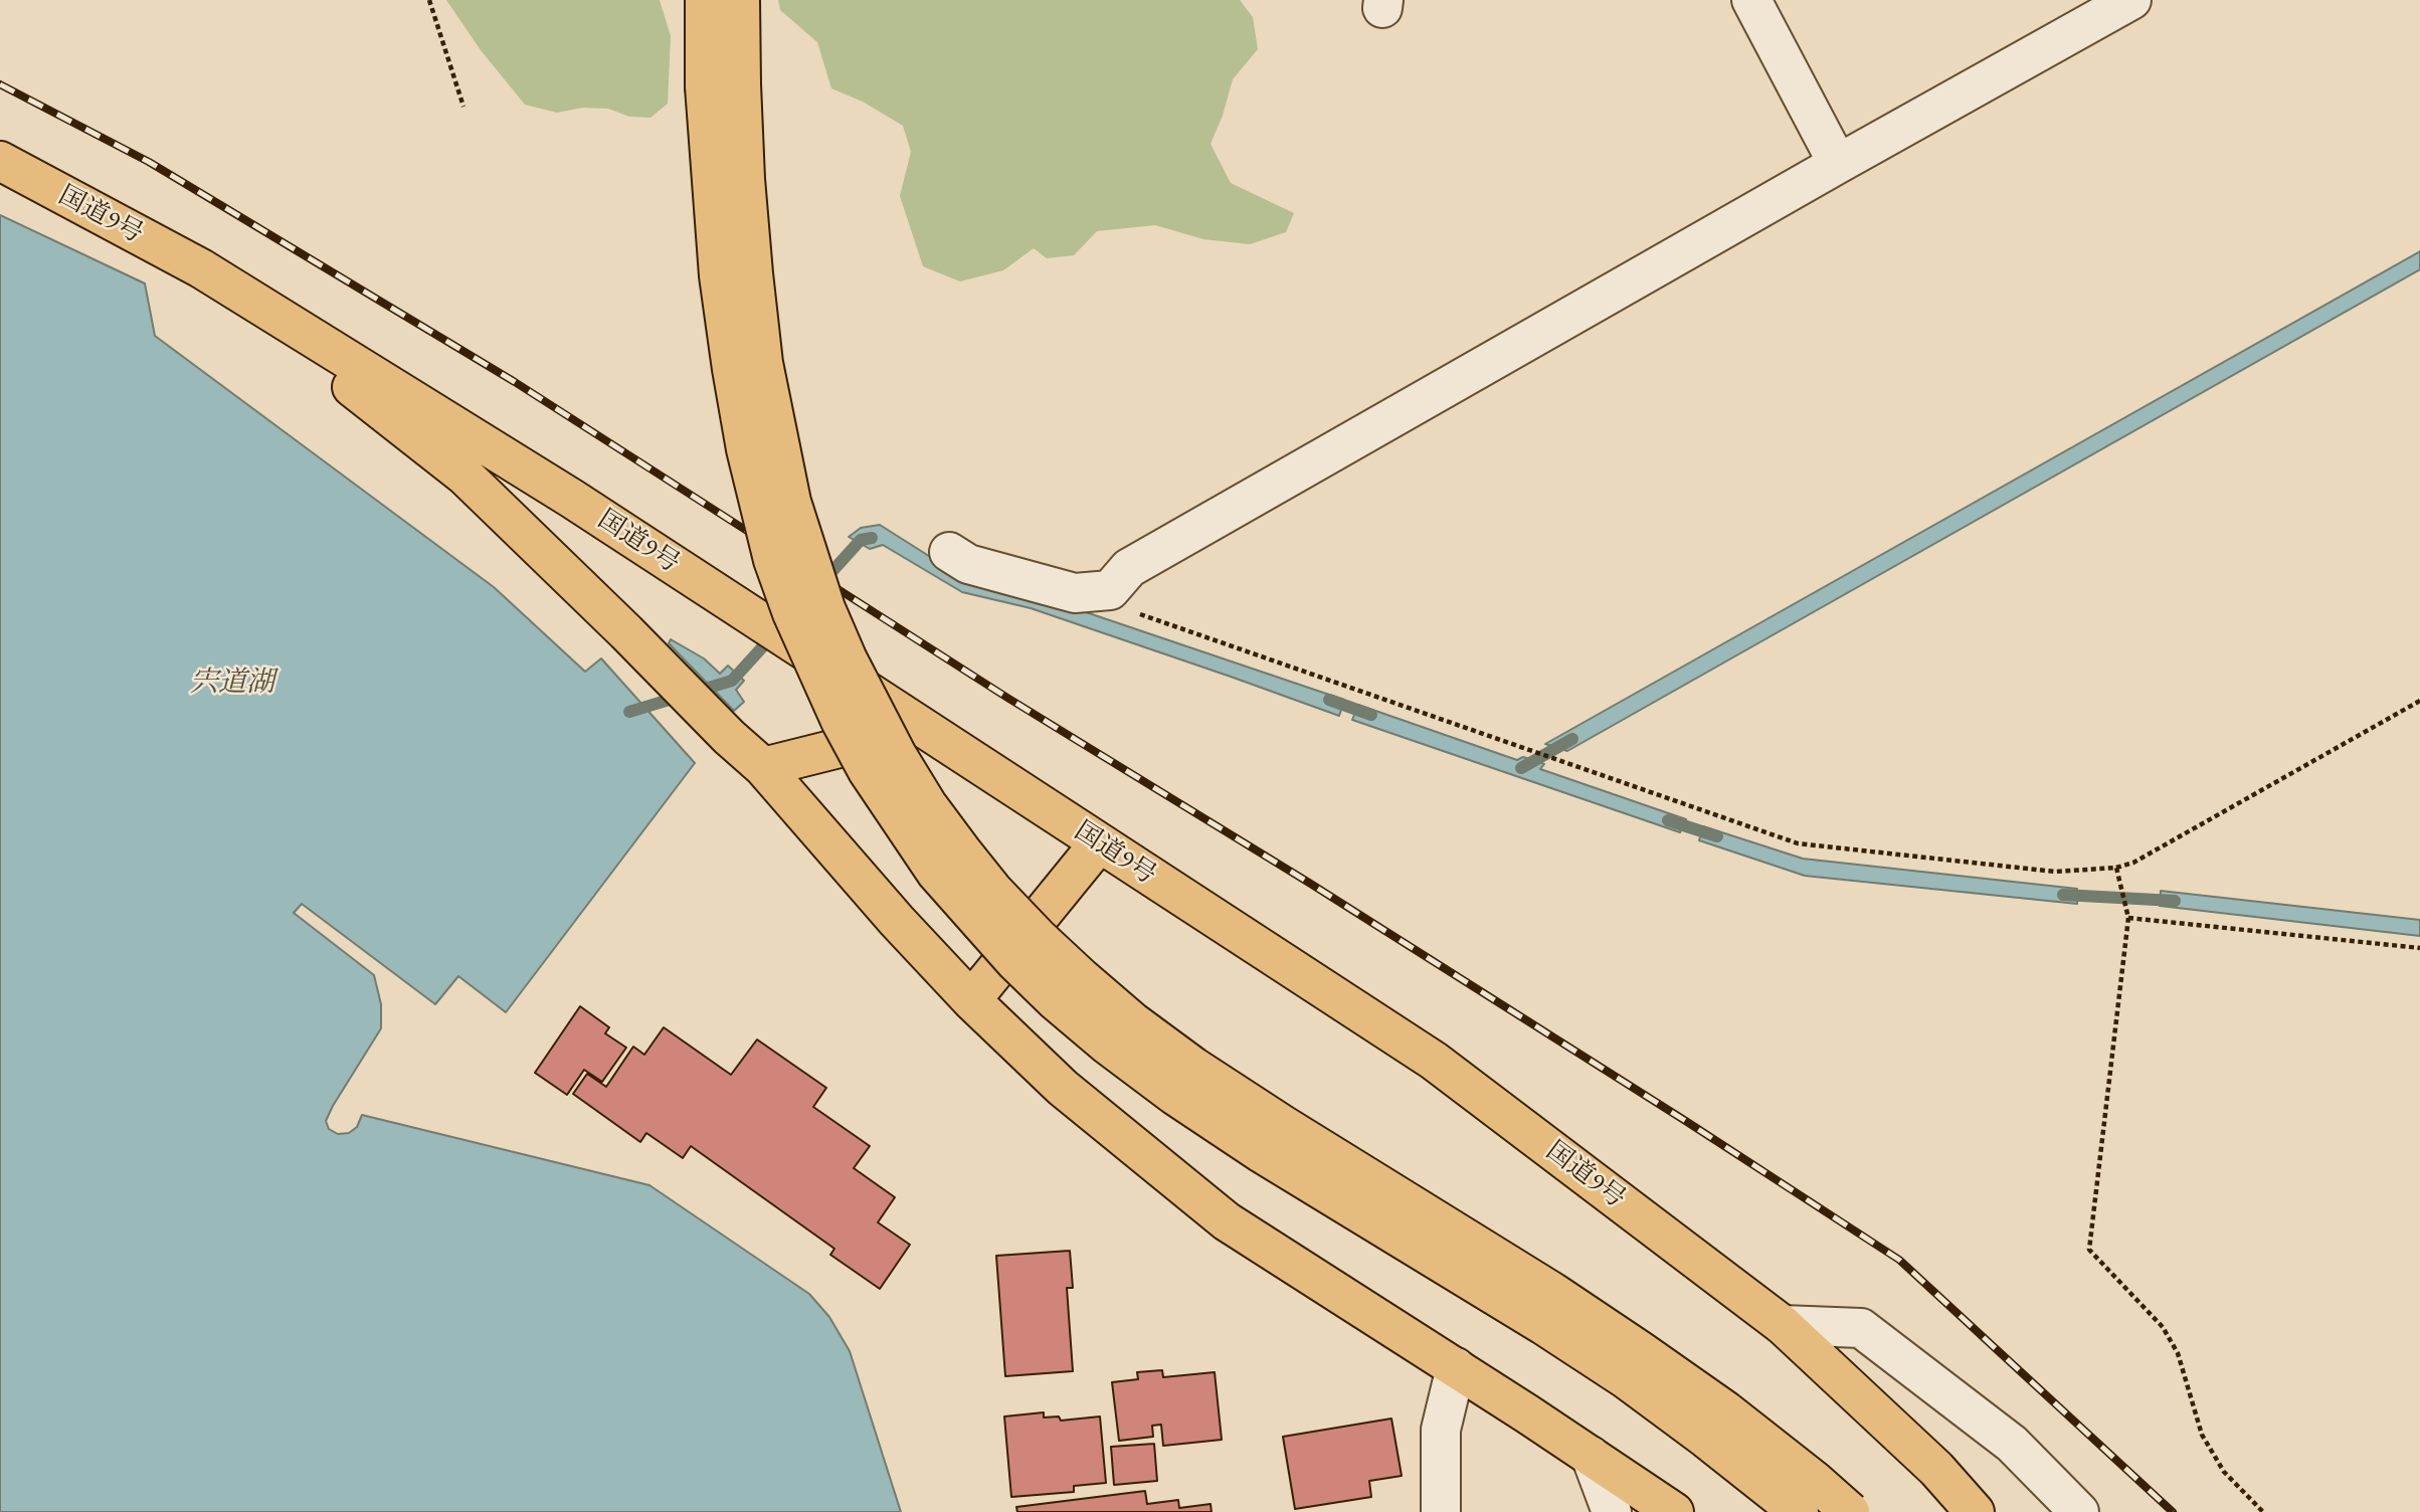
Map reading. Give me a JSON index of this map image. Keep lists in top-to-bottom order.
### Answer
{
  "streets": {
    "highway": ["国道9号"]
  },
  "water": ["宍道湖"]
}
